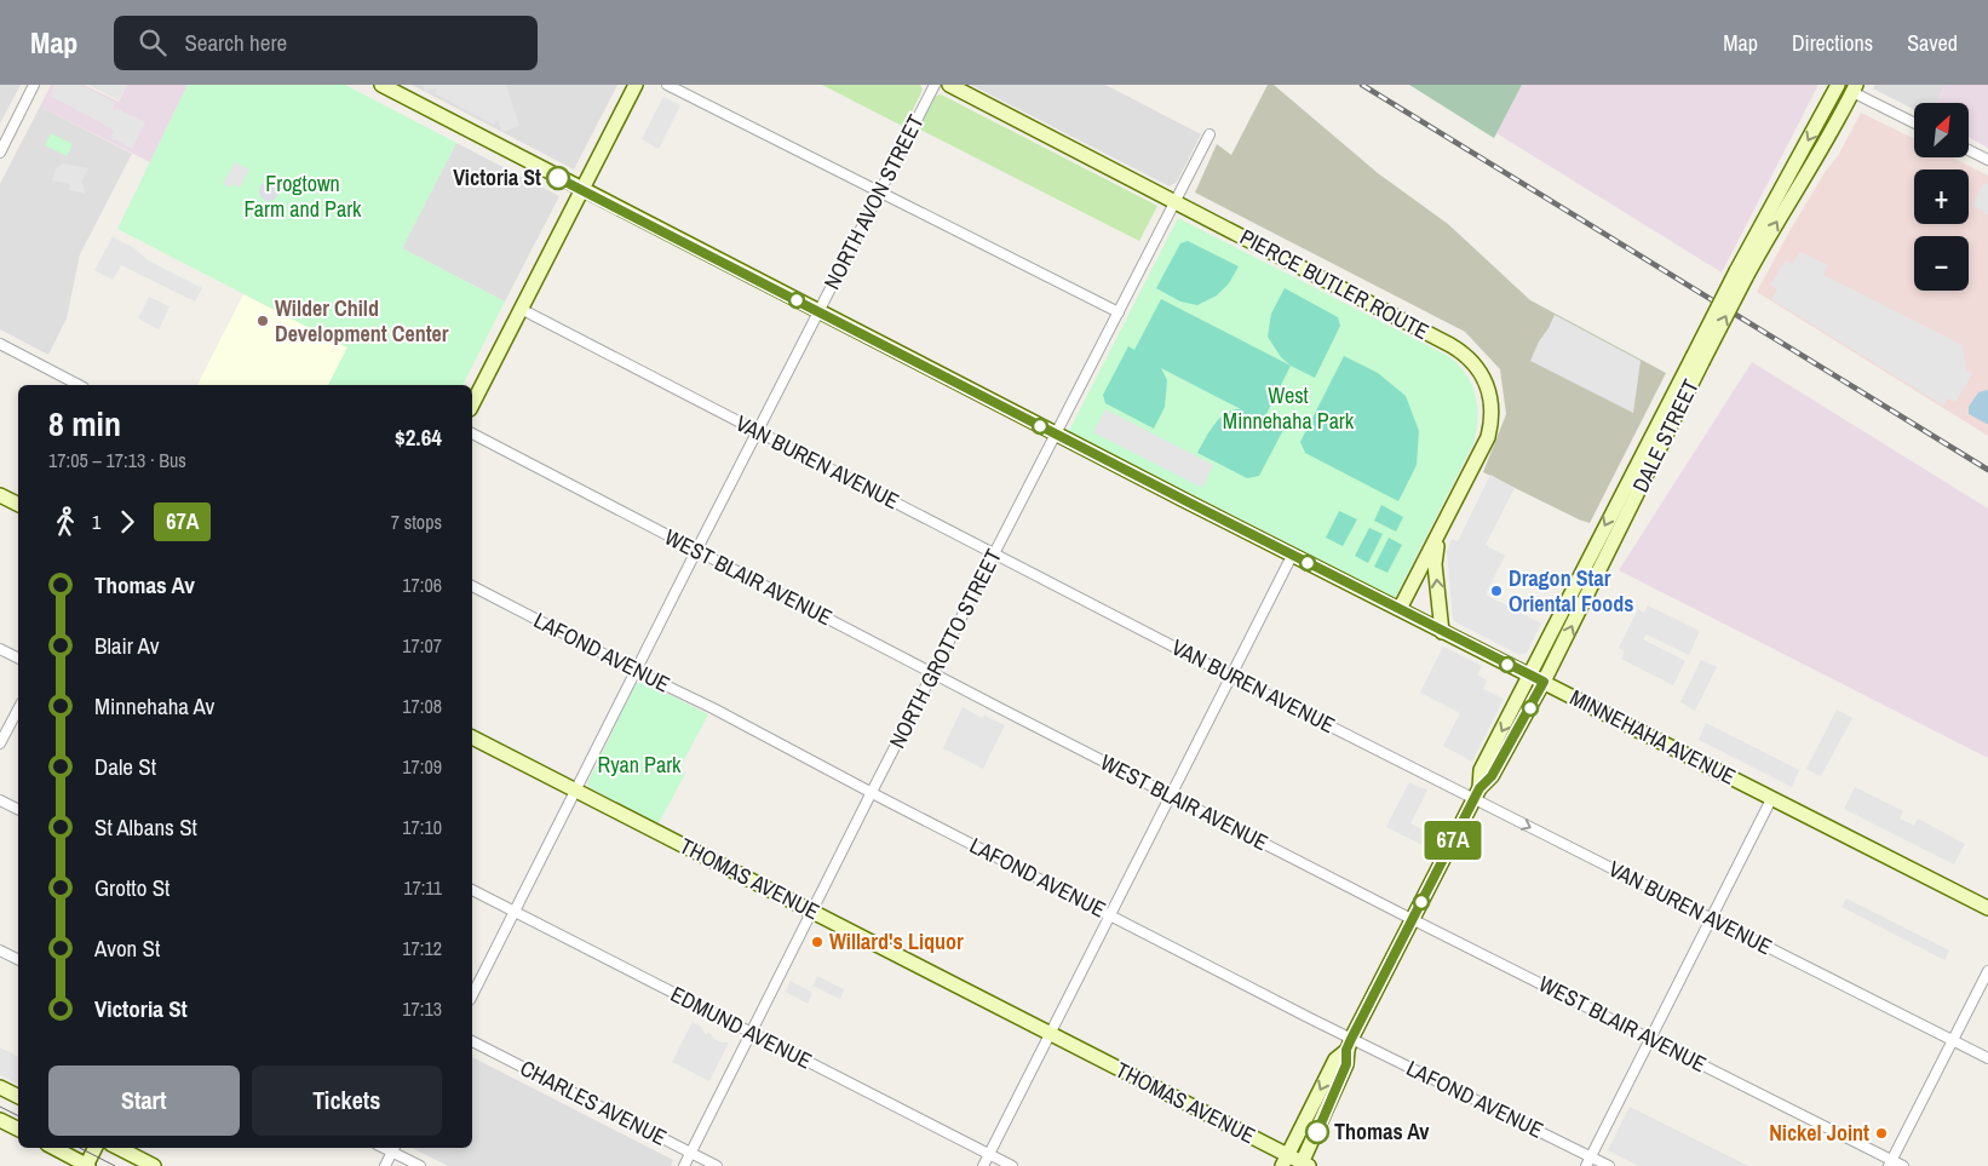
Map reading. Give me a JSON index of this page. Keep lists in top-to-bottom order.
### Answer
{
  "streets": {
    "main road": [
      "PIERCE BUTLER ROUTE",
      "DALE STREET",
      "MINNEHAHA AVENUE",
      "THOMAS AVENUE"
    ],
    "street": [
      "NORTH AVON STREET",
      "VAN BUREN AVENUE",
      "WEST BLAIR AVENUE",
      "NORTH GROTTO STREET",
      "LAFOND AVENUE",
      "EDMUND AVENUE",
      "CHARLES AVENUE"
    ]
  },
  "crossings": [
    ["NORTH AVON STREET", "VAN BUREN AVENUE"],
    ["NORTH AVON STREET", "WEST BLAIR AVENUE"],
    ["NORTH AVON STREET", "LAFOND AVENUE"],
    ["NORTH AVON STREET", "MINNEHAHA AVENUE"],
    ["NORTH AVON STREET", "THOMAS AVENUE"],
    ["NORTH AVON STREET", "EDMUND AVENUE"],
    ["PIERCE BUTLER ROUTE", "NORTH GROTTO STREET"],
    ["PIERCE BUTLER ROUTE", "MINNEHAHA AVENUE"],
    ["DALE STREET", "VAN BUREN AVENUE"],
    ["DALE STREET", "WEST BLAIR AVENUE"],
    ["DALE STREET", "LAFOND AVENUE"],
    ["DALE STREET", "MINNEHAHA AVENUE"],
    ["DALE STREET", "THOMAS AVENUE"],
    ["VAN BUREN AVENUE", "NORTH GROTTO STREET"],
    ["WEST BLAIR AVENUE", "NORTH GROTTO STREET"],
    ["NORTH GROTTO STREET", "LAFOND AVENUE"],
    ["NORTH GROTTO STREET", "MINNEHAHA AVENUE"],
    ["NORTH GROTTO STREET", "THOMAS AVENUE"],
    ["NORTH GROTTO STREET", "EDMUND AVENUE"],
    ["NORTH GROTTO STREET", "CHARLES AVENUE"]
  ],
  "parks": ["Frogtown Farm and Park", "West Minnehaha Park", "Ryan Park"],
  "places": [
    "Victoria St",
    "Wilder Child Development Center",
    "Dragon Star Oriental Foods",
    "Willard's Liquor",
    "Thomas Av",
    "Nickel Joint"
  ],
  "lines": ["bus line 67A"],
  "north": "top right",
  "page": {
    "header": "Map",
    "search": "Search here",
    "nav": ["Map", "Directions", "Saved"],
    "on_map": "67A",
    "map_buttons": ["+", "−"],
    "heading": ["8 min", "17:05 – 17:13 · Bus", "$2.64"],
    "legs": ["1", "67A", "7 stops"],
    "list": [
      {
        "name": "Thomas Av",
        "value": "17:06"
      },
      {
        "name": "Blair Av",
        "value": "17:07"
      },
      {
        "name": "Minnehaha Av",
        "value": "17:08"
      },
      {
        "name": "Dale St",
        "value": "17:09"
      },
      {
        "name": "St Albans St",
        "value": "17:10"
      },
      {
        "name": "Grotto St",
        "value": "17:11"
      },
      {
        "name": "Avon St",
        "value": "17:12"
      },
      {
        "name": "Victoria St",
        "value": "17:13"
      }
    ],
    "buttons": ["Start", "Tickets"]
  }
}
